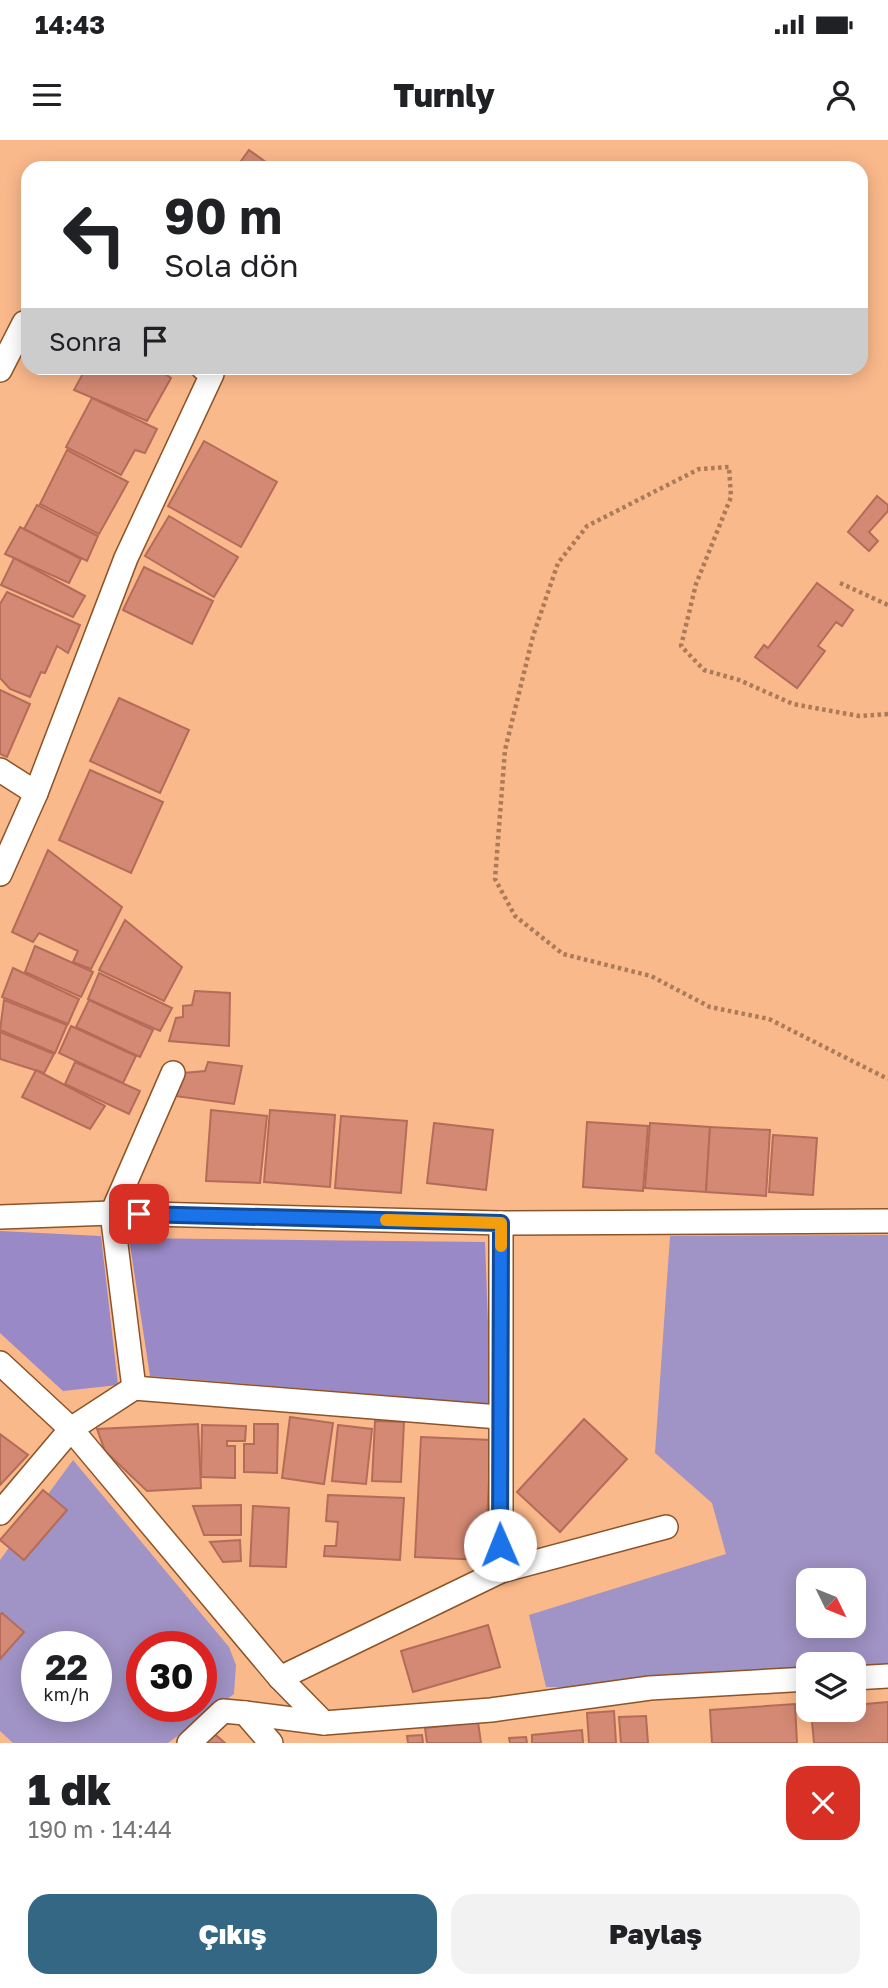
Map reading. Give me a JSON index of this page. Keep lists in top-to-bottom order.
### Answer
{
  "north": "bottom right",
  "page": {
    "status": "14:43",
    "header": "Turnly",
    "turn": ["90 m", "Sola dön"],
    "then": "Sonra",
    "speed": "22 km/h",
    "limit": "30",
    "heading": ["1 dk", "190 m · 14:44"],
    "buttons": ["Çıkış", "Paylaş"]
  }
}
